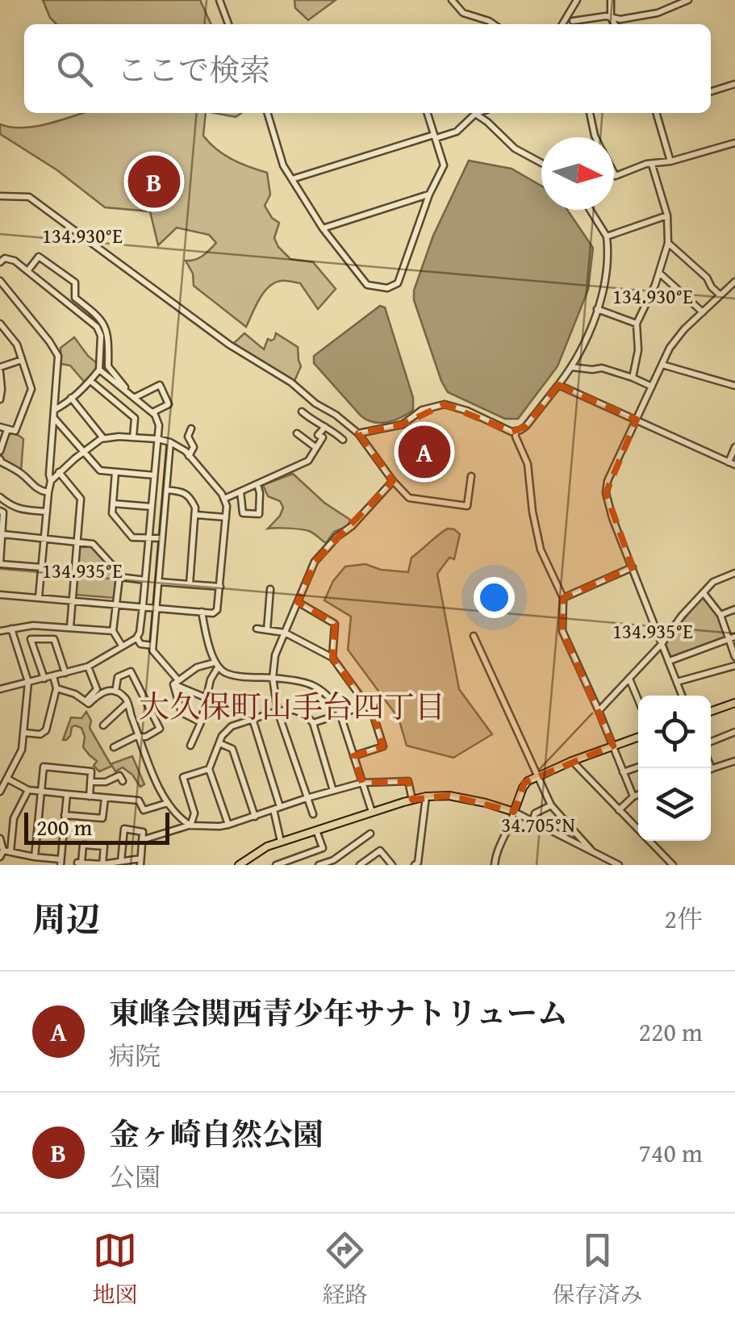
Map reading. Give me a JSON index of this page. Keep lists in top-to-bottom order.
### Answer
{
  "districts": ["大久保町山手台四丁目"],
  "scale_bar": "200 m",
  "north": "right",
  "page": {
    "search": "ここで検索",
    "pins": ["B", "A"],
    "scale": "200 m",
    "heading": ["周辺", "2件"],
    "list": [
      {
        "mark": "A",
        "name": "東峰会関西青少年サナトリューム",
        "note": "病院",
        "value": "220 m"
      },
      {
        "mark": "B",
        "name": "金ヶ崎自然公園",
        "note": "公園",
        "value": "740 m"
      }
    ],
    "nav": ["地図", "経路", "保存済み"]
  },
  "coordinates": ["134.930°E", "134.935°E", "34.705°N"]
}
